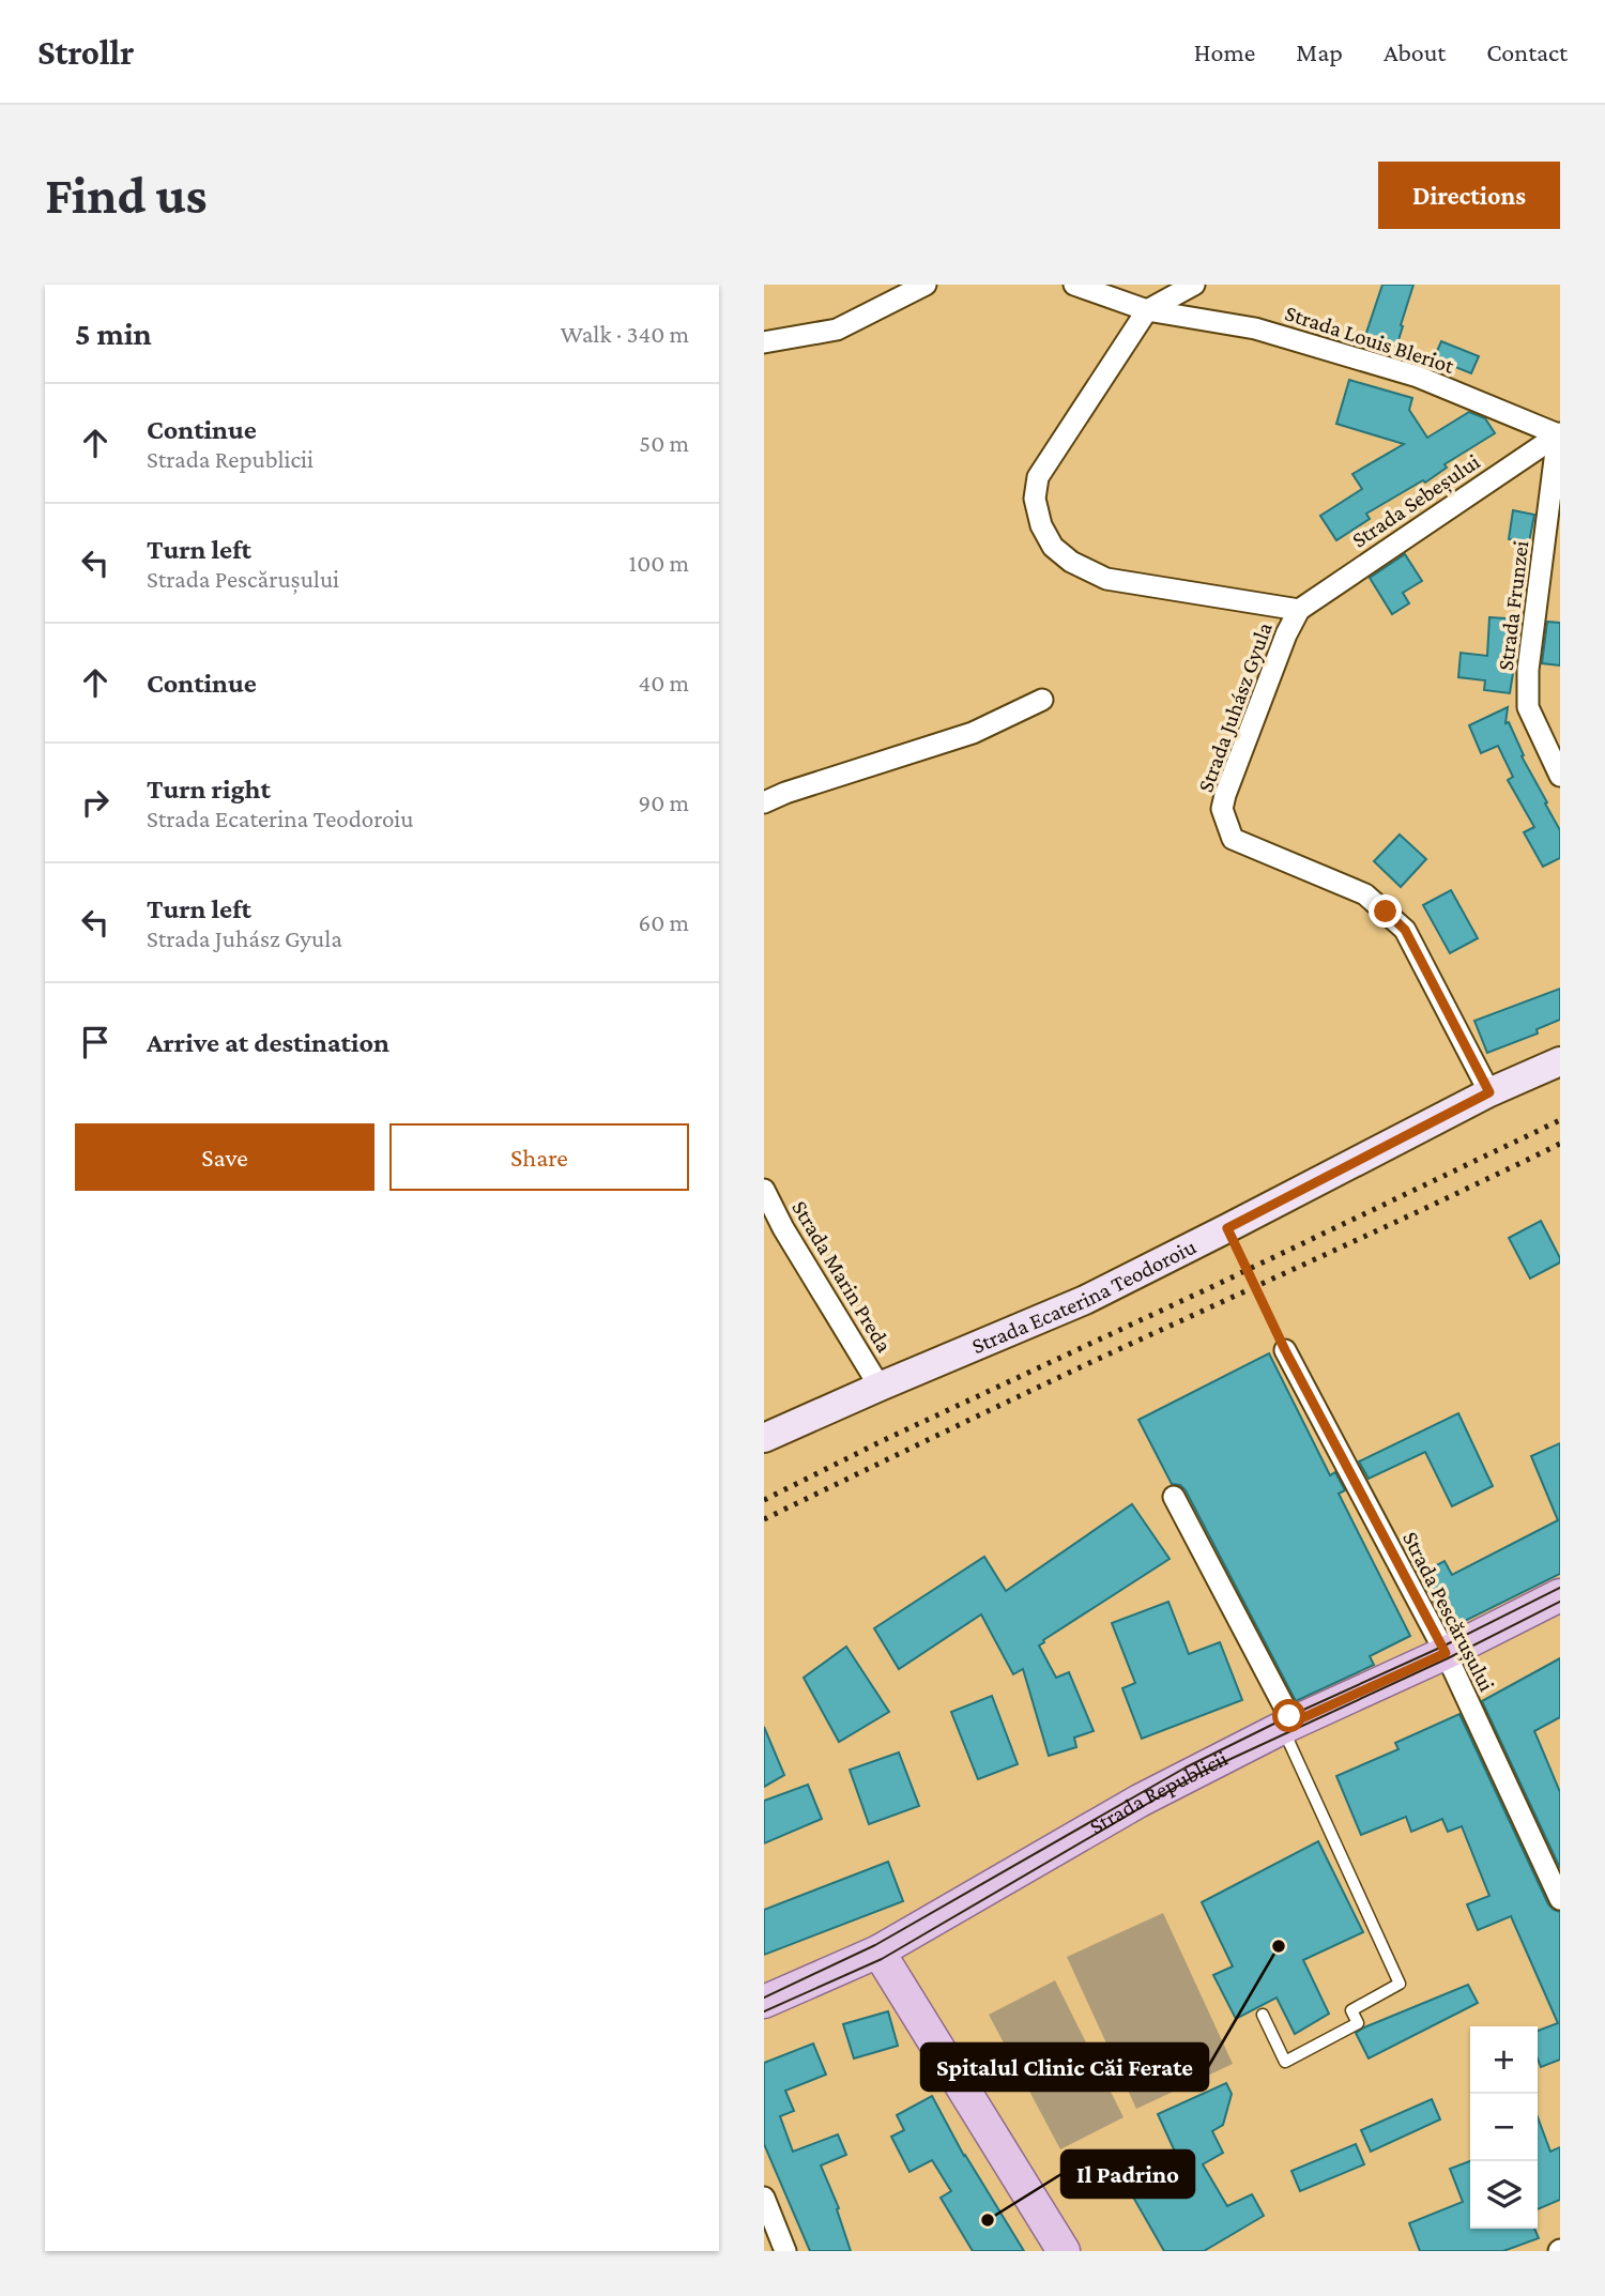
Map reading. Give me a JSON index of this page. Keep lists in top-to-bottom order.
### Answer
{
  "streets": {
    "main road": ["Strada Ecaterina Teodoroiu", "Strada Republicii"],
    "street": [
      "Strada Louis Bleriot",
      "Strada Sebeșului",
      "Strada Frunzei",
      "Strada Juhász Gyula",
      "Strada Marin Preda",
      "Strada Pescărușului"
    ]
  },
  "crossings": [
    ["Strada Louis Bleriot", "Strada Sebeșului"],
    ["Strada Louis Bleriot", "Strada Frunzei"],
    ["Strada Louis Bleriot", "Strada Juhász Gyula"],
    ["Strada Sebeșului", "Strada Frunzei"],
    ["Strada Sebeșului", "Strada Juhász Gyula"],
    ["Strada Juhász Gyula", "Strada Ecaterina Teodoroiu"],
    ["Strada Marin Preda", "Strada Ecaterina Teodoroiu"],
    ["Strada Pescărușului", "Strada Republicii"]
  ],
  "places": ["Spitalul Clinic Căi Ferate", "Il Padrino"],
  "page": {
    "header": "Strollr",
    "nav": [
      "Home",
      "Map",
      "About",
      "Contact"
    ],
    "buttons": [
      "Directions",
      ["Save", "Share"]
    ],
    "title": "Find us",
    "heading": ["5 min", "Walk · 340 m"],
    "list": [
      ["Continue", "Strada Republicii", "50 m"],
      ["Turn left", "Strada Pescărușului", "100 m"],
      ["Continue", "40 m"],
      ["Turn right", "Strada Ecaterina Teodoroiu", "90 m"],
      ["Turn left", "Strada Juhász Gyula", "60 m"],
      "Arrive at destination"
    ],
    "map_buttons": ["+", "−"]
  }
}
